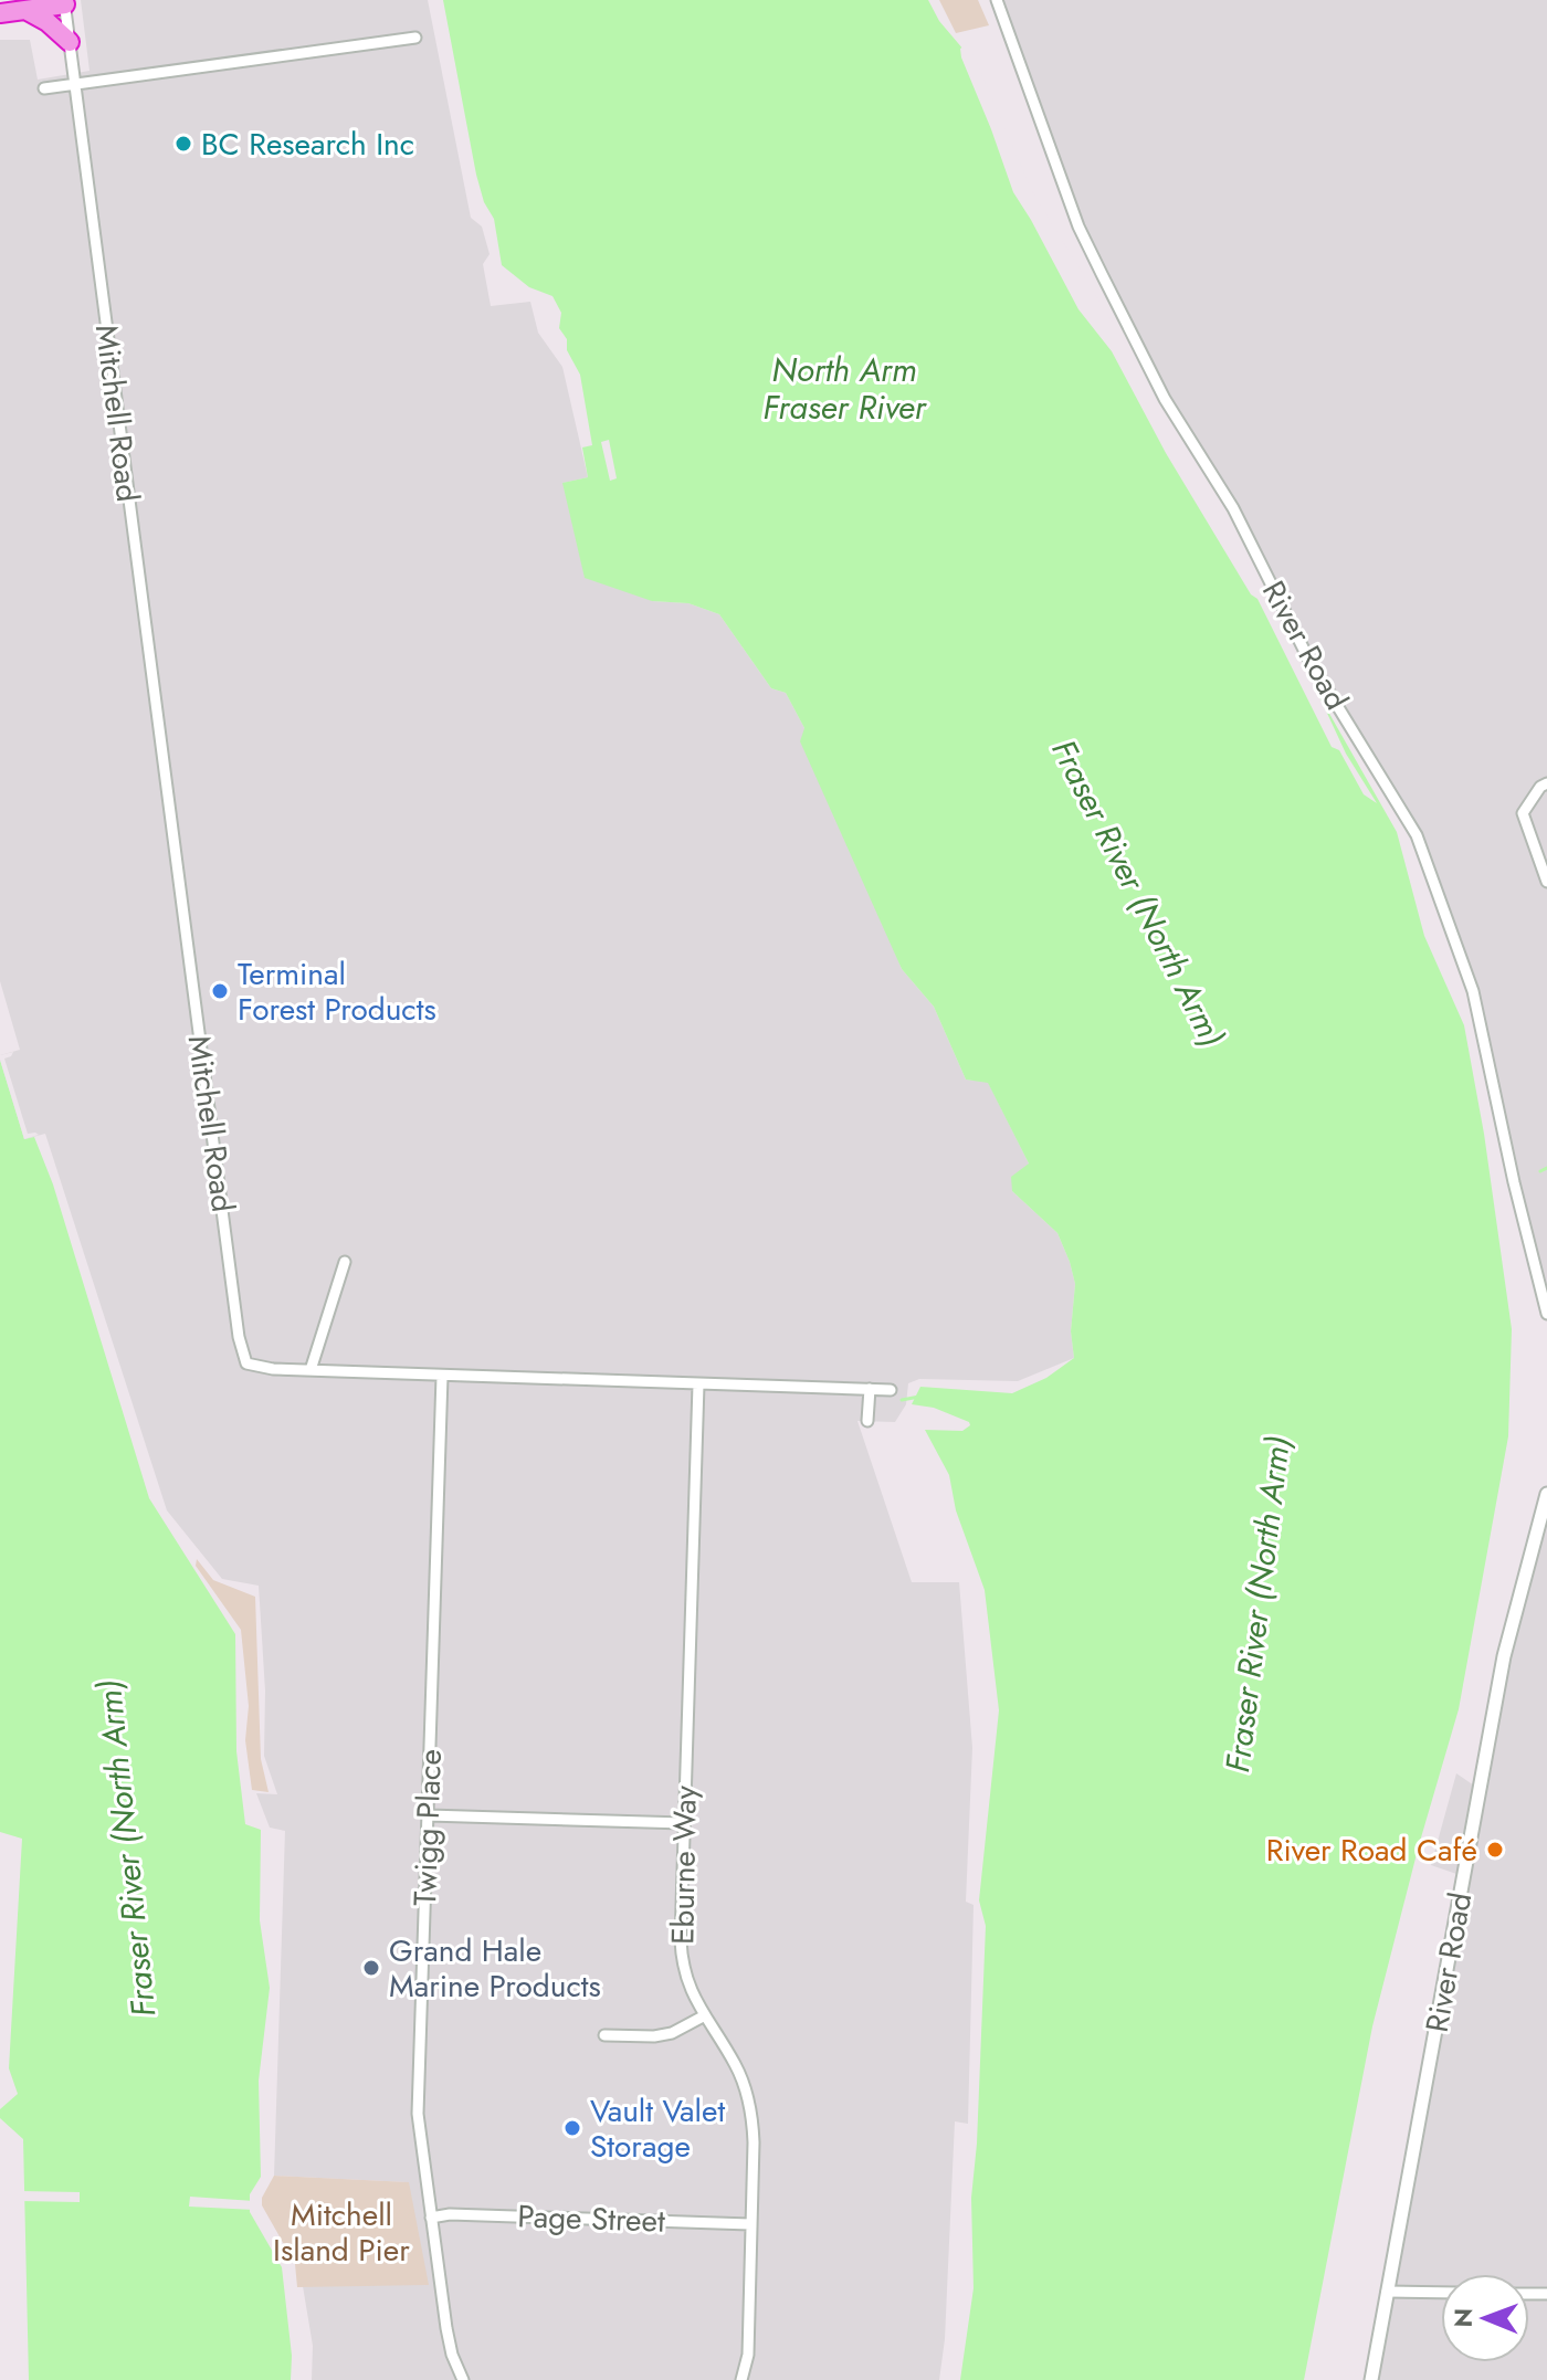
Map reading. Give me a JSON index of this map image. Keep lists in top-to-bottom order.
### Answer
{
  "streets": {
    "street": [
      "Mitchell Road",
      "River Road",
      "Twigg Place",
      "Eburne Way",
      "Page Street"
    ]
  },
  "crossings": [
    ["Mitchell Road", "Twigg Place"],
    ["Mitchell Road", "Eburne Way"],
    ["Twigg Place", "Page Street"],
    ["Eburne Way", "Page Street"]
  ],
  "water": ["North Arm Fraser River", "Fraser River (North Arm)"],
  "parks": ["Mitchell Island Pier"],
  "places": [
    "BC Research Inc",
    "Terminal Forest Products",
    "River Road Café",
    "Grand Hale Marine Products",
    "Vault Valet Storage"
  ],
  "north": "left"
}
